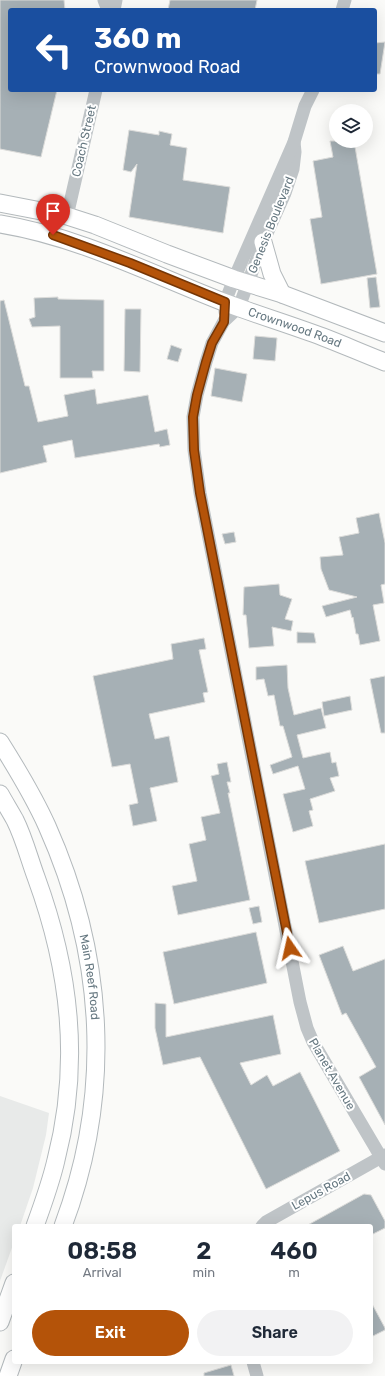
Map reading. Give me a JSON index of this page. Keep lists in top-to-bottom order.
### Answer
{
  "streets": {
    "main road": ["Crownwood Road", "Main Reef Road"],
    "street": [
      "Coach Street",
      "Genesis Boulevard",
      "Planet Avenue",
      "Lepus Road"
    ]
  },
  "crossings": [
    ["Genesis Boulevard", "Planet Avenue"],
    ["Crownwood Road", "Planet Avenue"],
    ["Planet Avenue", "Lepus Road"]
  ],
  "page": {
    "turn": ["360 m", "Crownwood Road"],
    "eta": [
      "08:58",
      "Arrival",
      "2",
      "min",
      "460",
      "m"
    ],
    "buttons": ["Exit", "Share"]
  }
}
